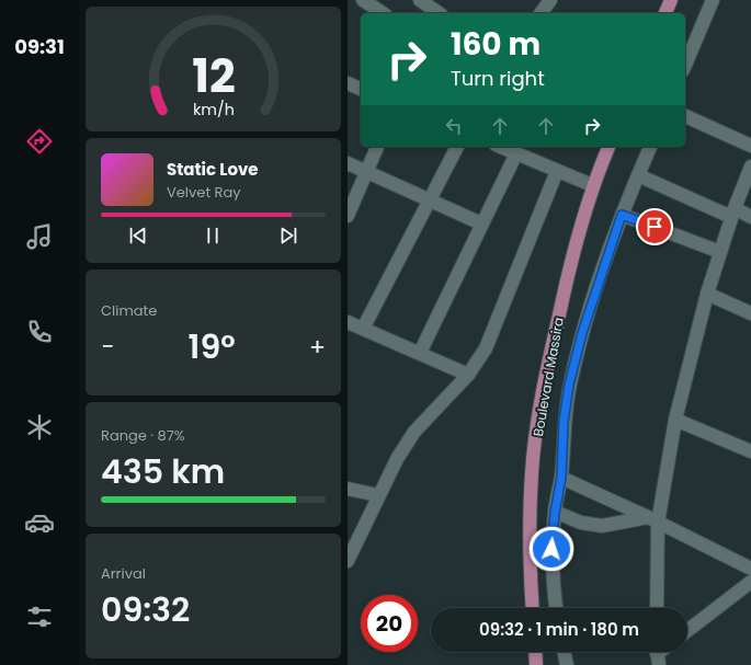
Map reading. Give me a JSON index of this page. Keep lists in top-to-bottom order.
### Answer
{
  "streets": {
    "main road": ["Boulevard Massira"]
  },
  "page": {
    "tabs": "09:31",
    "turn": ["160 m", "Turn right"],
    "song": ["Static Love", "Velvet Ray"],
    "tile": [
      "Climate",
      ["Range · 87%", "435 km"],
      ["Arrival", "09:32"]
    ],
    "heat": ["−", "19°", "+"],
    "limit": "20",
    "trip": "09:32 · 1 min · 180 m",
    "gauge": ["12", "km/h"]
  }
}
